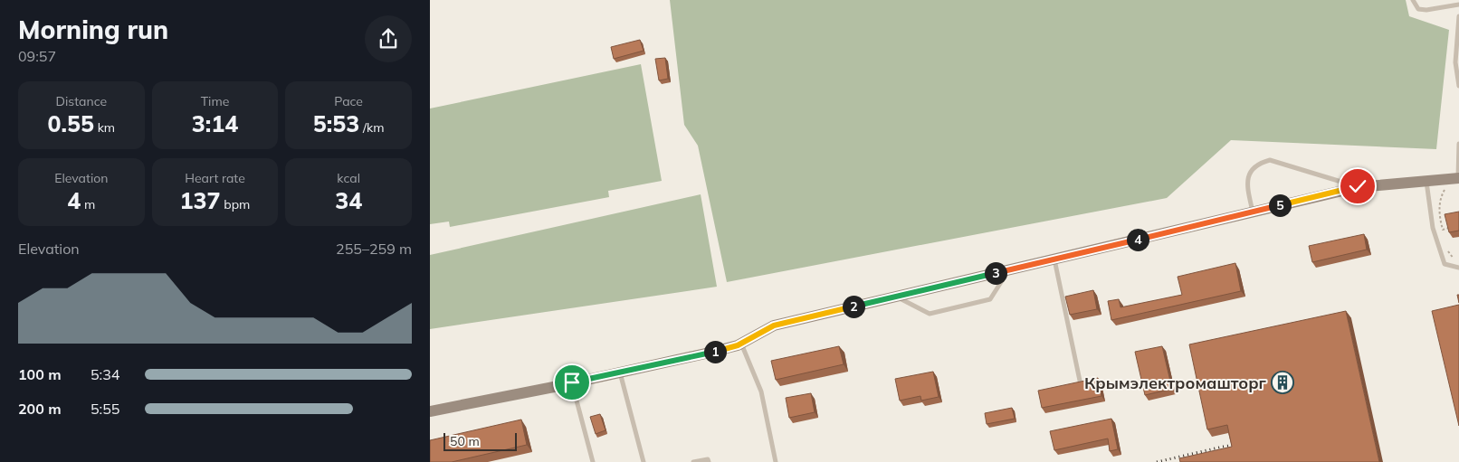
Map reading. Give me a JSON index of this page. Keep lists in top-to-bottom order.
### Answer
{
  "places": {
    "building": ["Крымэлектромашторг"]
  },
  "scale_bar": "50 m",
  "page": {
    "heading": ["Morning run", "09:57"],
    "stats": [
      ["Distance", "0.55 km"],
      ["Time", "3:14"],
      ["Pace", "5:53 /km"],
      ["Elevation", "4 m"],
      ["Heart rate", "137 bpm"],
      ["kcal", "34"]
    ],
    "pins": [
      "5",
      "4",
      "3",
      "2",
      "1"
    ],
    "chart": ["Elevation", "255–259 m"],
    "list": [
      {
        "name": "100 m",
        "note": "5:34"
      },
      {
        "name": "200 m",
        "note": "5:55"
      }
    ],
    "scale": "50 m"
  }
}
